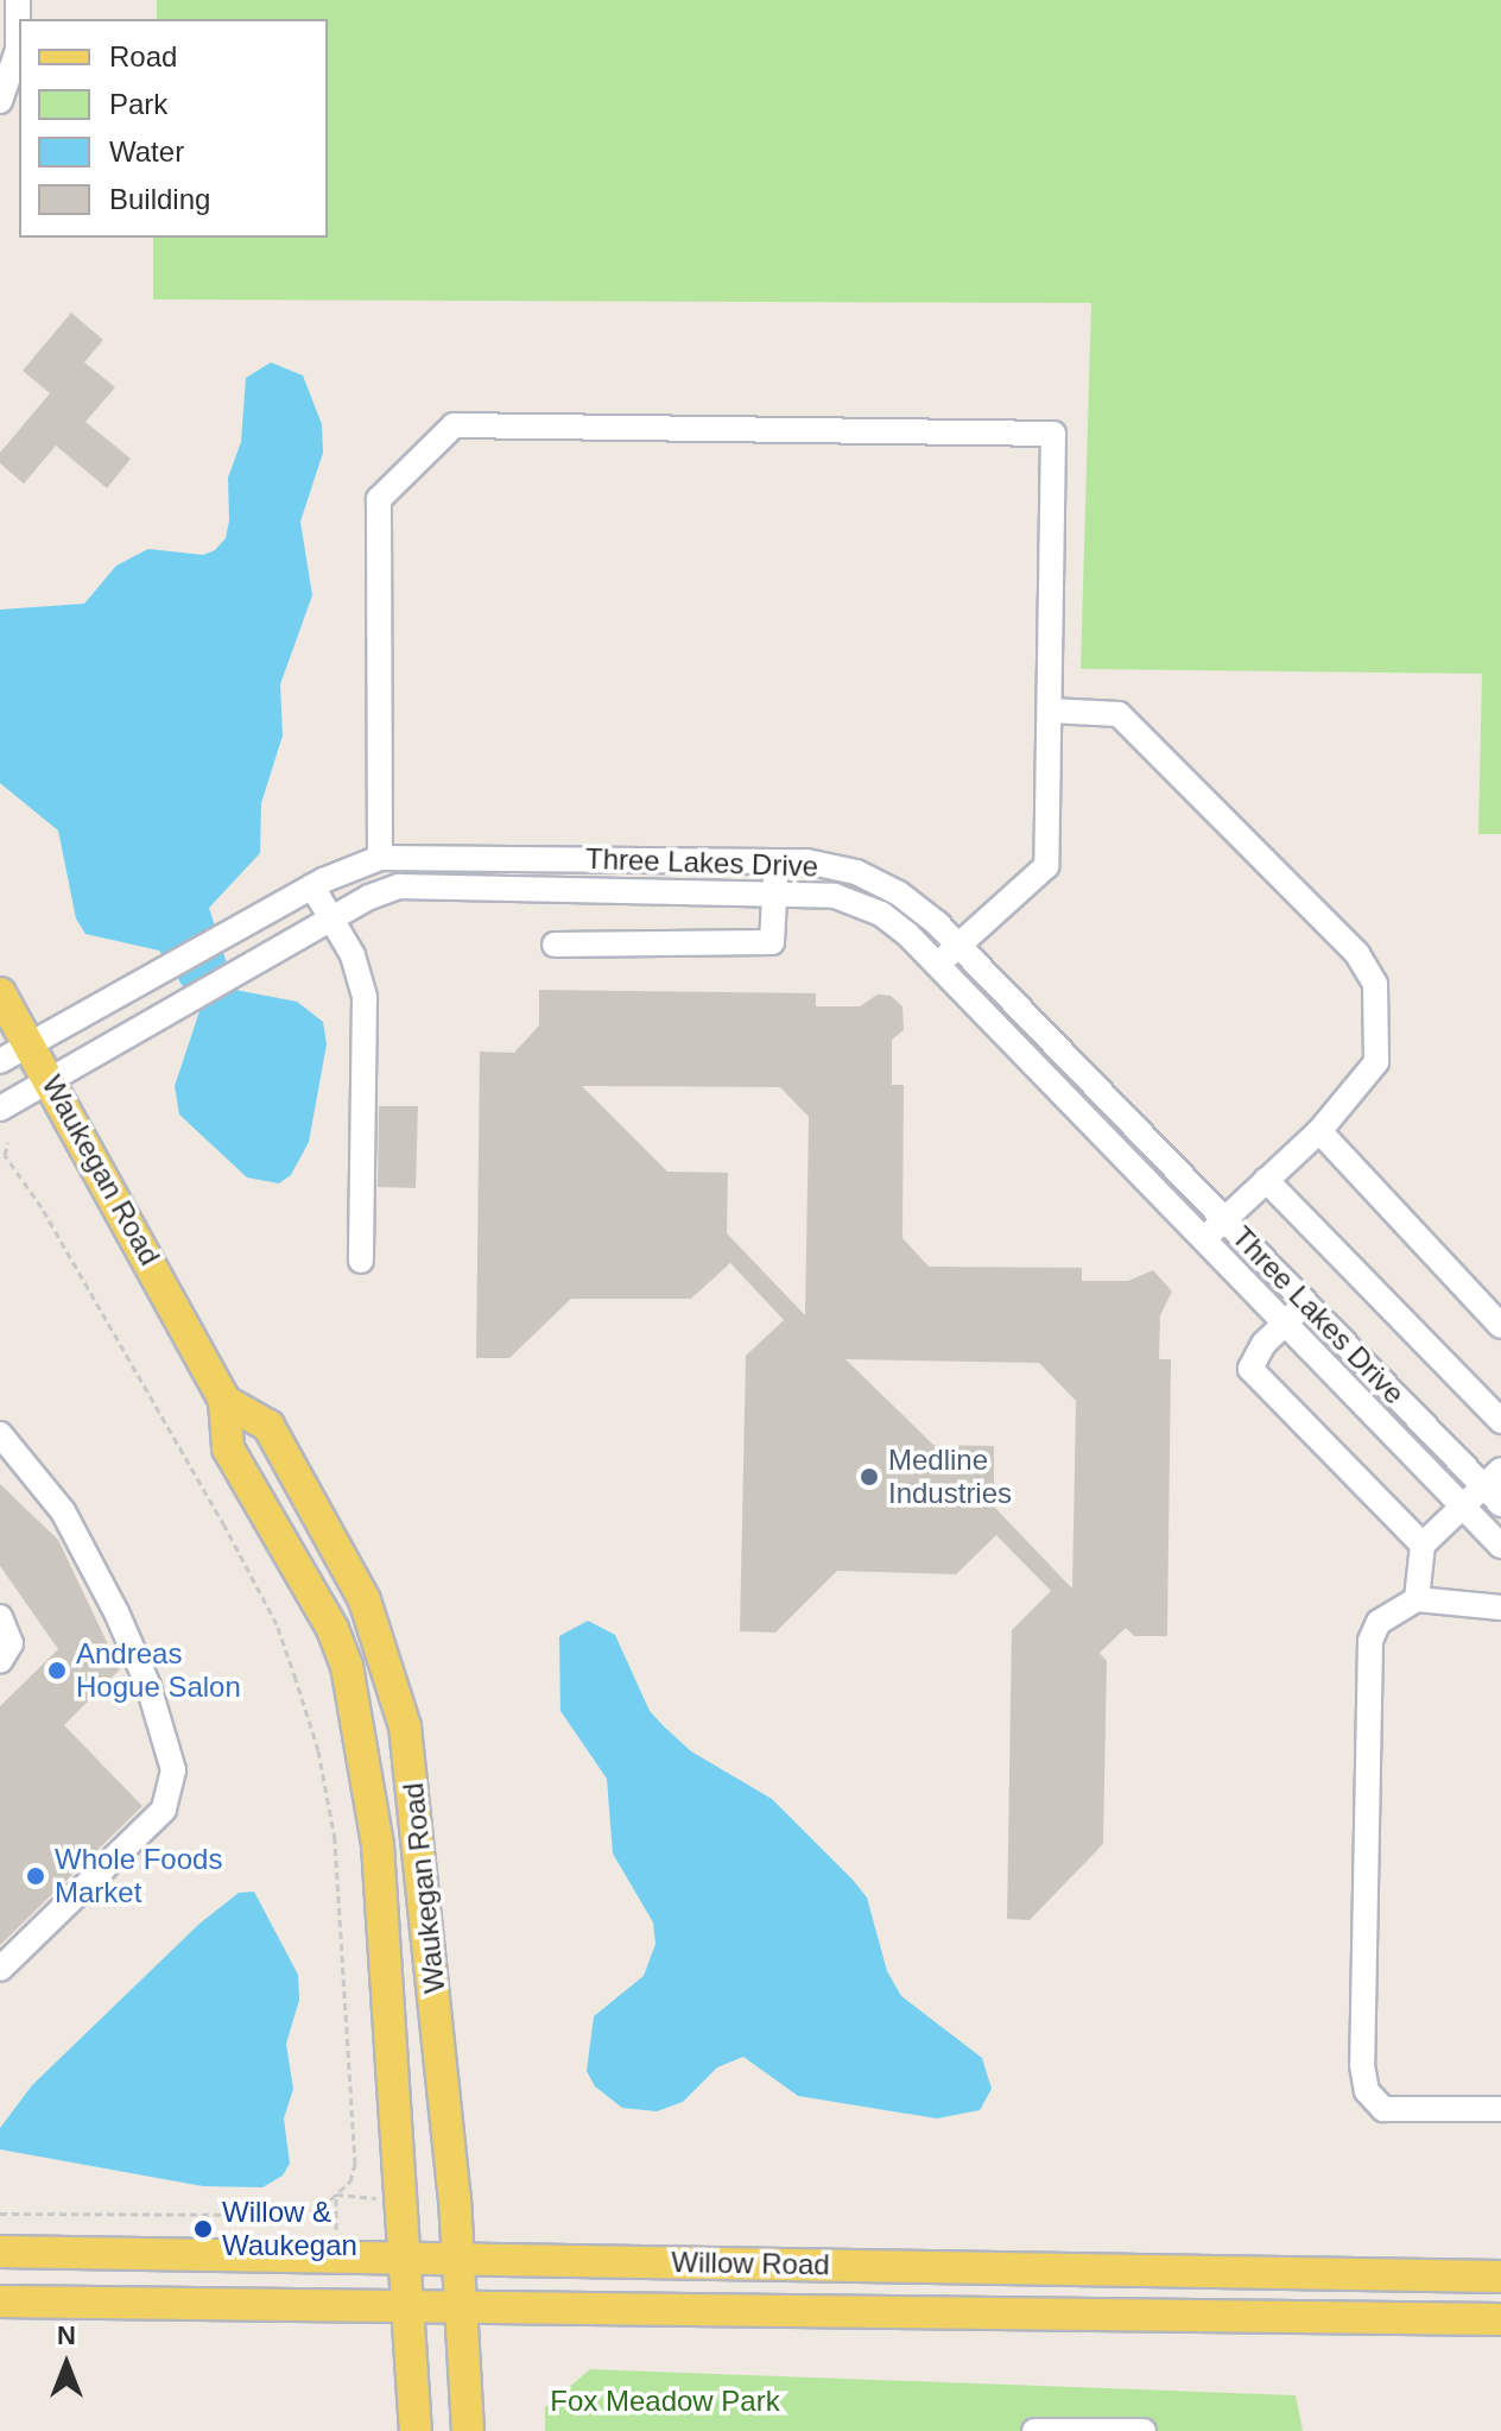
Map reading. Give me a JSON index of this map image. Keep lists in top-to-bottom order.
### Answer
{
  "streets": {
    "main road": ["Waukegan Road", "Willow Road"],
    "street": ["Three Lakes Drive"]
  },
  "crossings": [
    ["Three Lakes Drive", "Waukegan Road"],
    ["Waukegan Road", "Willow Road"]
  ],
  "parks": ["Fox Meadow Park"],
  "places": [
    "Medline Industries",
    "Andreas Hogue Salon",
    "Whole Foods Market",
    "Willow & Waukegan"
  ],
  "legend": [
    "Road",
    "Park",
    "Water",
    "Building"
  ],
  "north": "top"
}
